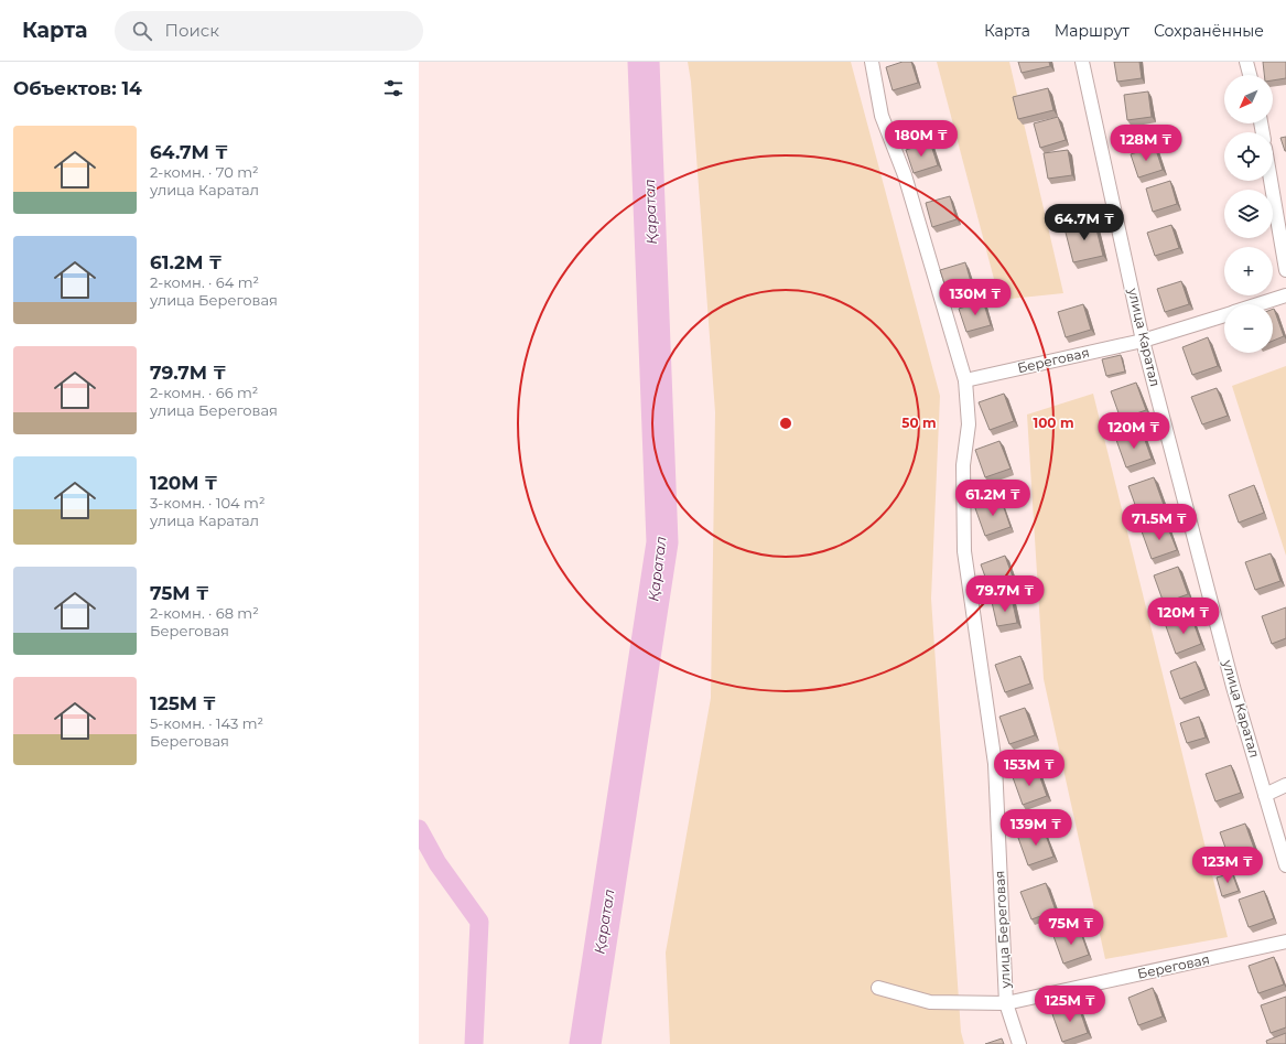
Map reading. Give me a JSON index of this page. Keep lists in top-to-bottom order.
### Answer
{
  "streets": {
    "street": ["улица Каратал", "Береговая", "улица Береговая"]
  },
  "crossings": [
    ["улица Каратал", "Береговая"],
    ["Береговая", "улица Береговая"]
  ],
  "water": ["Қаратал"],
  "north": "bottom left",
  "page": {
    "header": "Карта",
    "search": "Поиск",
    "nav": ["Карта", "Маршрут", "Сохранённые"],
    "heading": "Объектов: 14",
    "map_buttons": ["+", "−"],
    "list": [
      {
        "name": "64.7M ₸",
        "note": "2-комн. · 70 m² · улица Каратал"
      },
      {
        "name": "61.2M ₸",
        "note": "2-комн. · 64 m² · улица Береговая"
      },
      {
        "name": "79.7M ₸",
        "note": "2-комн. · 66 m² · улица Береговая"
      },
      {
        "name": "120M ₸",
        "note": "3-комн. · 104 m² · улица Каратал"
      },
      {
        "name": "75M ₸",
        "note": "2-комн. · 68 m² · Береговая"
      },
      {
        "name": "125M ₸",
        "note": "5-комн. · 143 m² · Береговая"
      }
    ],
    "price": [
      "180M ₸",
      "128M ₸",
      "64.7M ₸",
      "130M ₸",
      "120M ₸",
      "61.2M ₸",
      "71.5M ₸",
      "79.7M ₸",
      "120M ₸",
      "153M ₸",
      "139M ₸",
      "123M ₸",
      "75M ₸",
      "125M ₸"
    ]
  },
  "rings": ["50 m", "100 m"]
}
